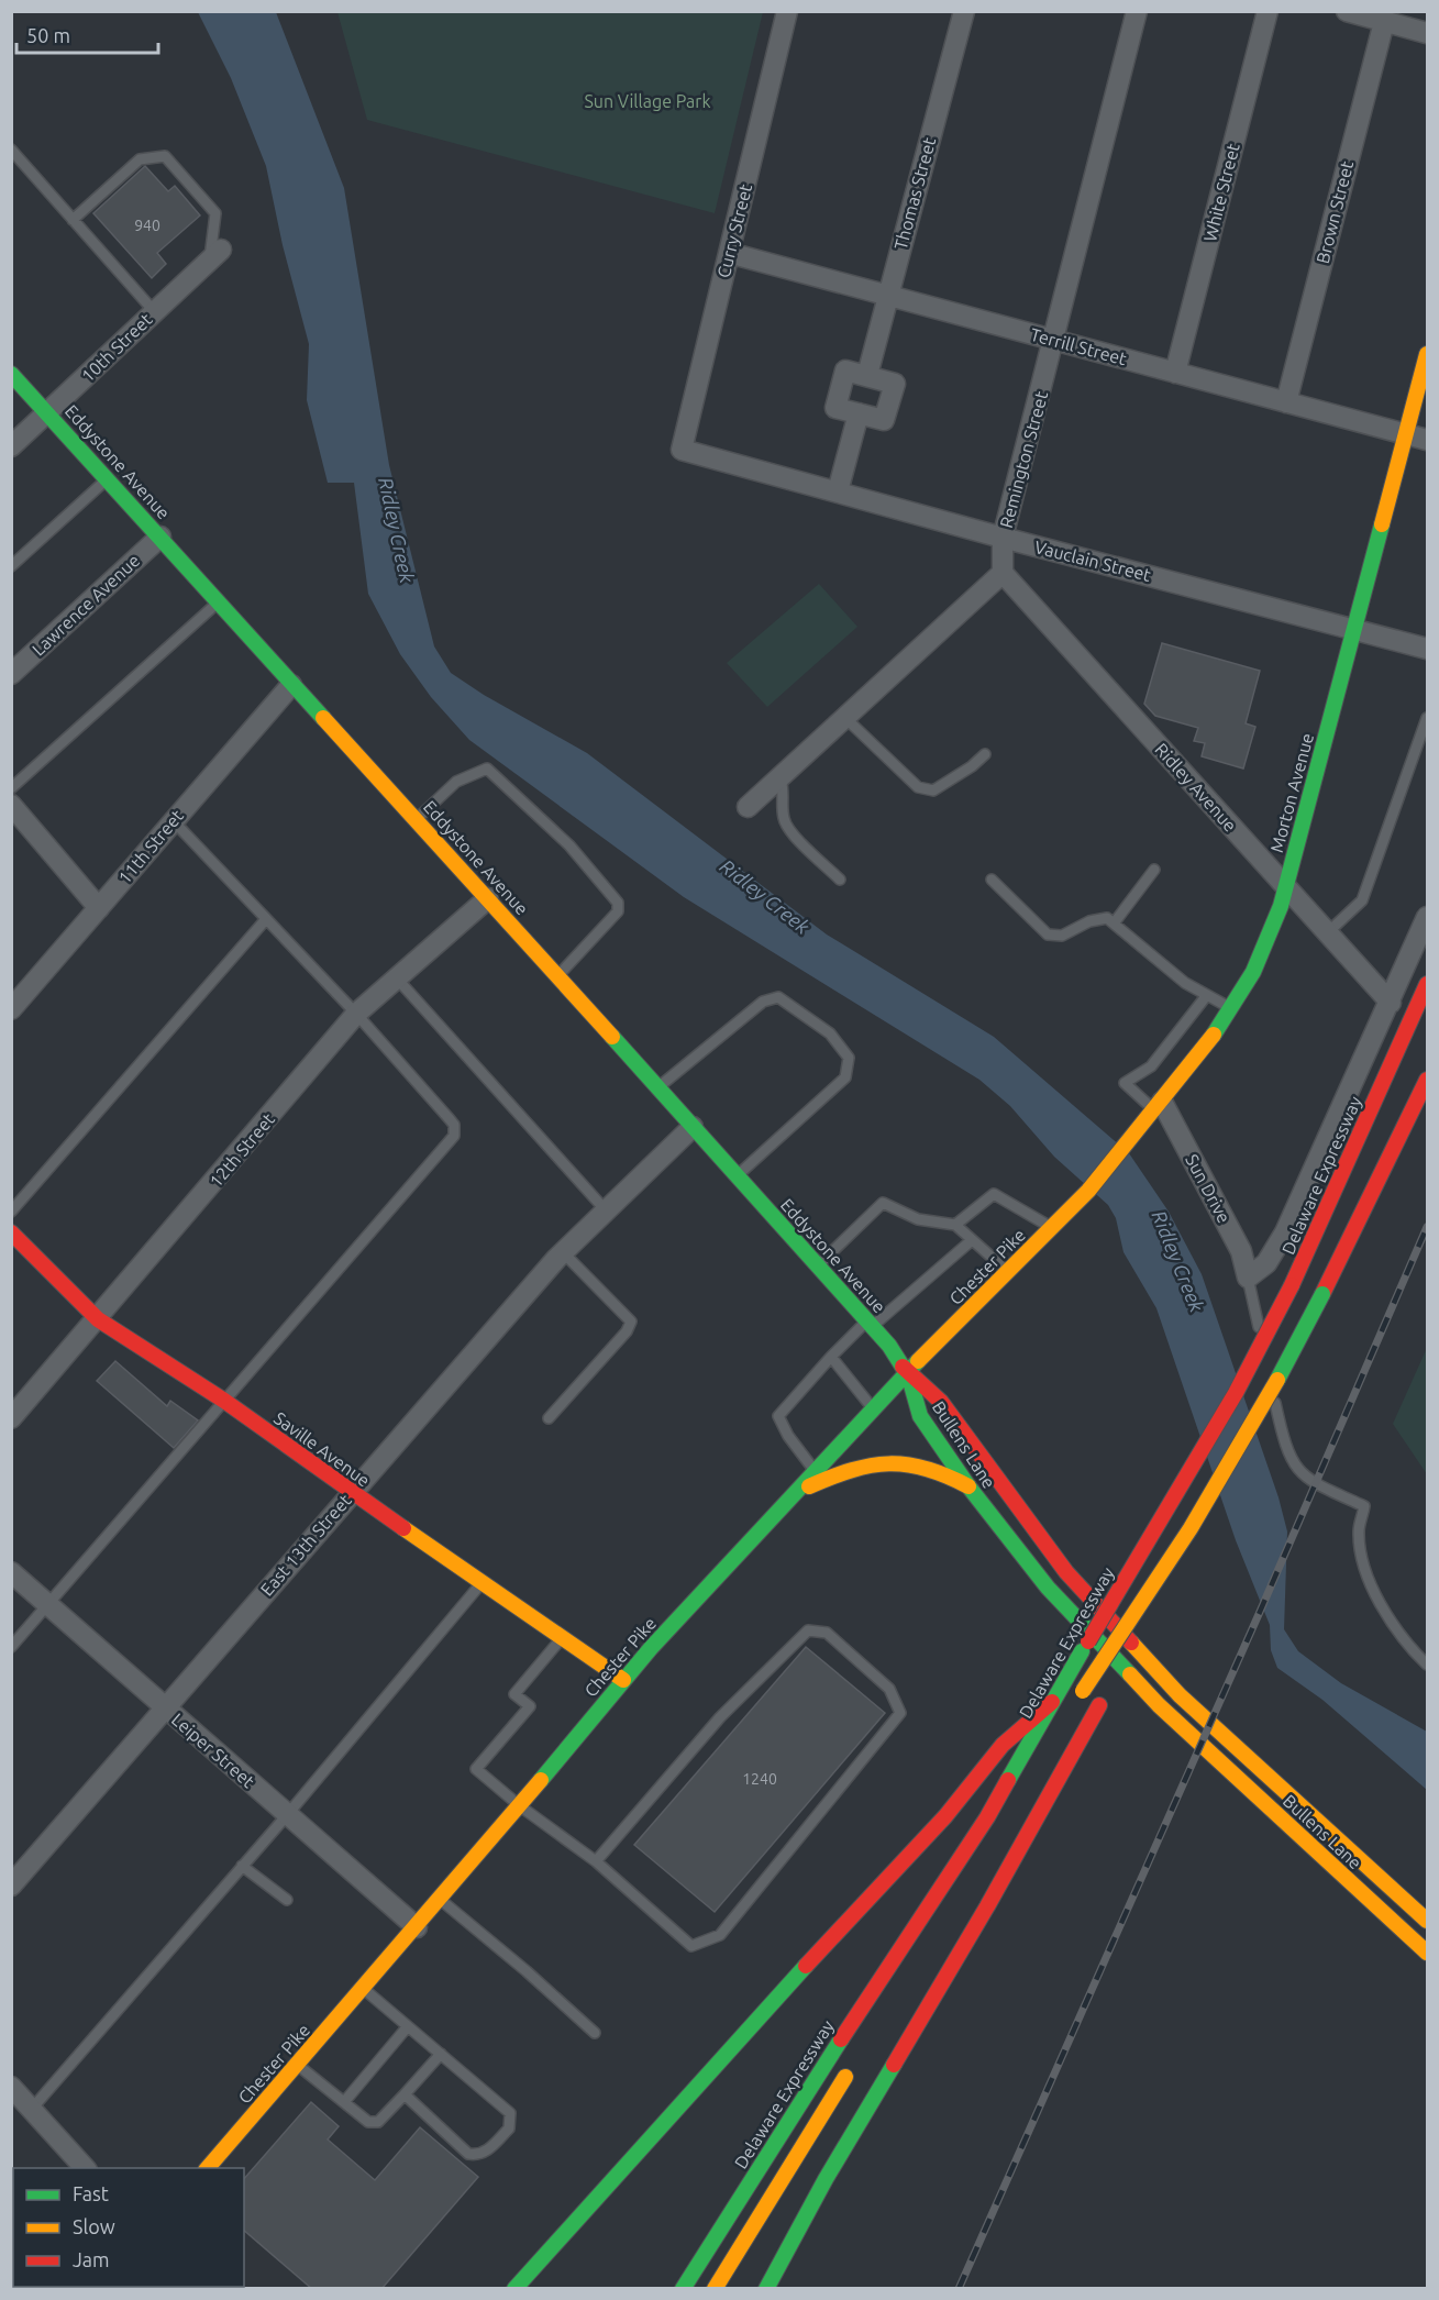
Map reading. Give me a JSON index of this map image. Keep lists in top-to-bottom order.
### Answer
{
  "streets": {
    "main road": [
      "Eddystone Avenue",
      "Morton Avenue",
      "Delaware Expressway",
      "Chester Pike",
      "Bullens Lane",
      "Saville Avenue"
    ],
    "street": [
      "White Street",
      "Thomas Street",
      "Brown Street",
      "Curry Street",
      "Terrill Street",
      "10th Street",
      "Remington Street",
      "Vauclain Street",
      "Lawrence Avenue",
      "Ridley Avenue",
      "11th Street",
      "12th Street",
      "Sun Drive",
      "East 13th Street",
      "Leiper Street"
    ]
  },
  "crossings": [
    ["White Street", "Terrill Street"],
    ["Thomas Street", "Terrill Street"],
    ["Brown Street", "Terrill Street"],
    ["Curry Street", "Terrill Street"],
    ["Curry Street", "Vauclain Street"],
    ["Terrill Street", "Remington Street"],
    ["Terrill Street", "Morton Avenue"],
    ["10th Street", "Eddystone Avenue"],
    ["Remington Street", "Vauclain Street"],
    ["Remington Street", "Ridley Avenue"],
    ["Eddystone Avenue", "Lawrence Avenue"],
    ["Eddystone Avenue", "11th Street"],
    ["Eddystone Avenue", "12th Street"],
    ["Eddystone Avenue", "Chester Pike"],
    ["Eddystone Avenue", "Bullens Lane"],
    ["Eddystone Avenue", "East 13th Street"],
    ["Vauclain Street", "Morton Avenue"],
    ["Ridley Avenue", "Morton Avenue"],
    ["Morton Avenue", "Sun Drive"],
    ["Morton Avenue", "Chester Pike"],
    ["12th Street", "Saville Avenue"],
    ["Chester Pike", "Bullens Lane"],
    ["Chester Pike", "Saville Avenue"],
    ["Chester Pike", "Leiper Street"],
    ["Saville Avenue", "East 13th Street"],
    ["East 13th Street", "Leiper Street"]
  ],
  "water": ["Ridley Creek"],
  "parks": ["Sun Village Park"],
  "house_numbers": ["940", "1240"],
  "legend": ["Fast", "Slow", "Jam"],
  "scale_bar": "50 m"
}
